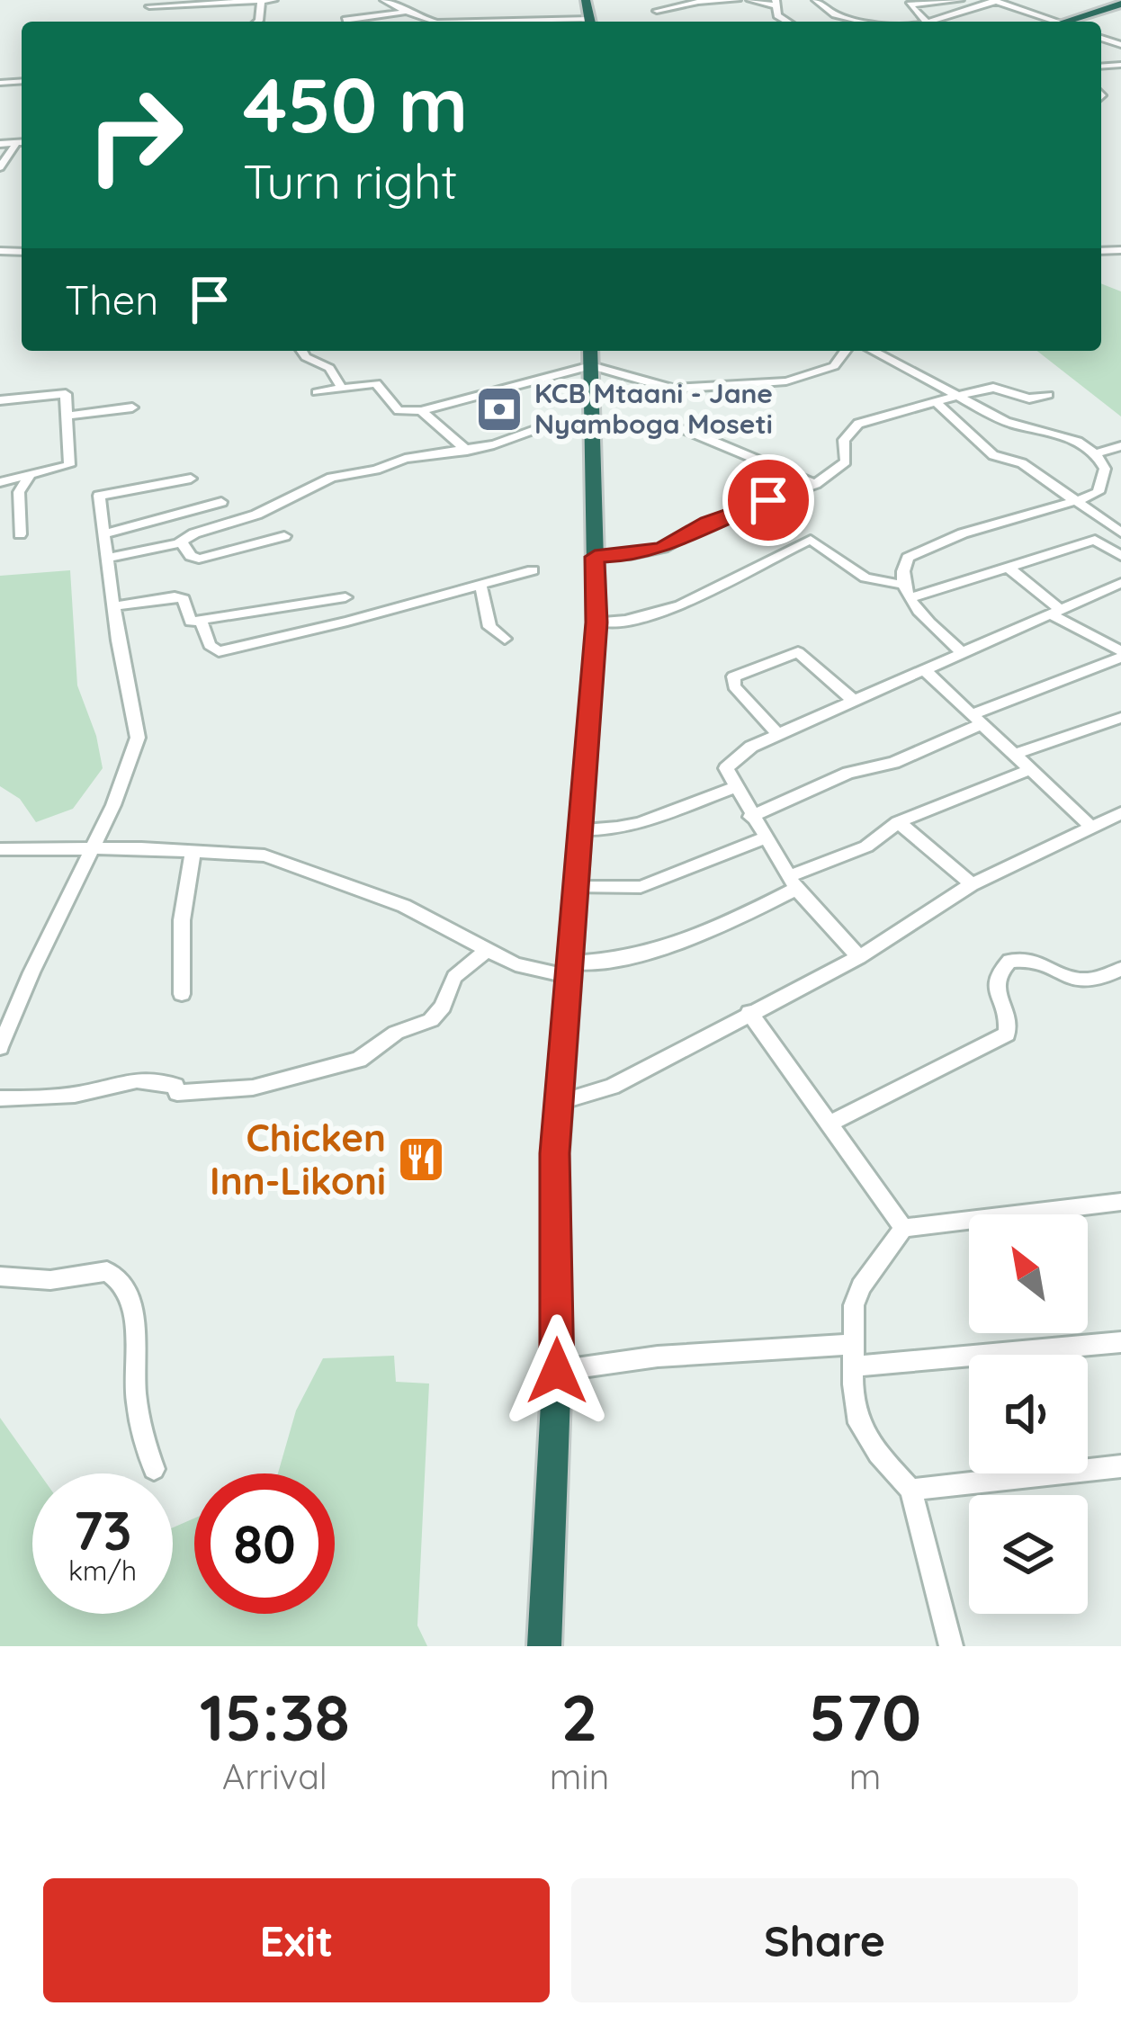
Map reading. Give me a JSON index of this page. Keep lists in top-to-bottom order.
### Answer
{
  "places": {
    "bank": ["KCB Mtaani - Jane Nyamboga Moseti"],
    "restaurant": ["Chicken Inn-Likoni"]
  },
  "north": "top left",
  "page": {
    "turn": ["450 m", "Turn right"],
    "then": "Then",
    "speed": "73 km/h",
    "limit": "80",
    "eta": [
      "15:38",
      "Arrival",
      "2",
      "min",
      "570",
      "m"
    ],
    "buttons": ["Exit", "Share"]
  }
}
